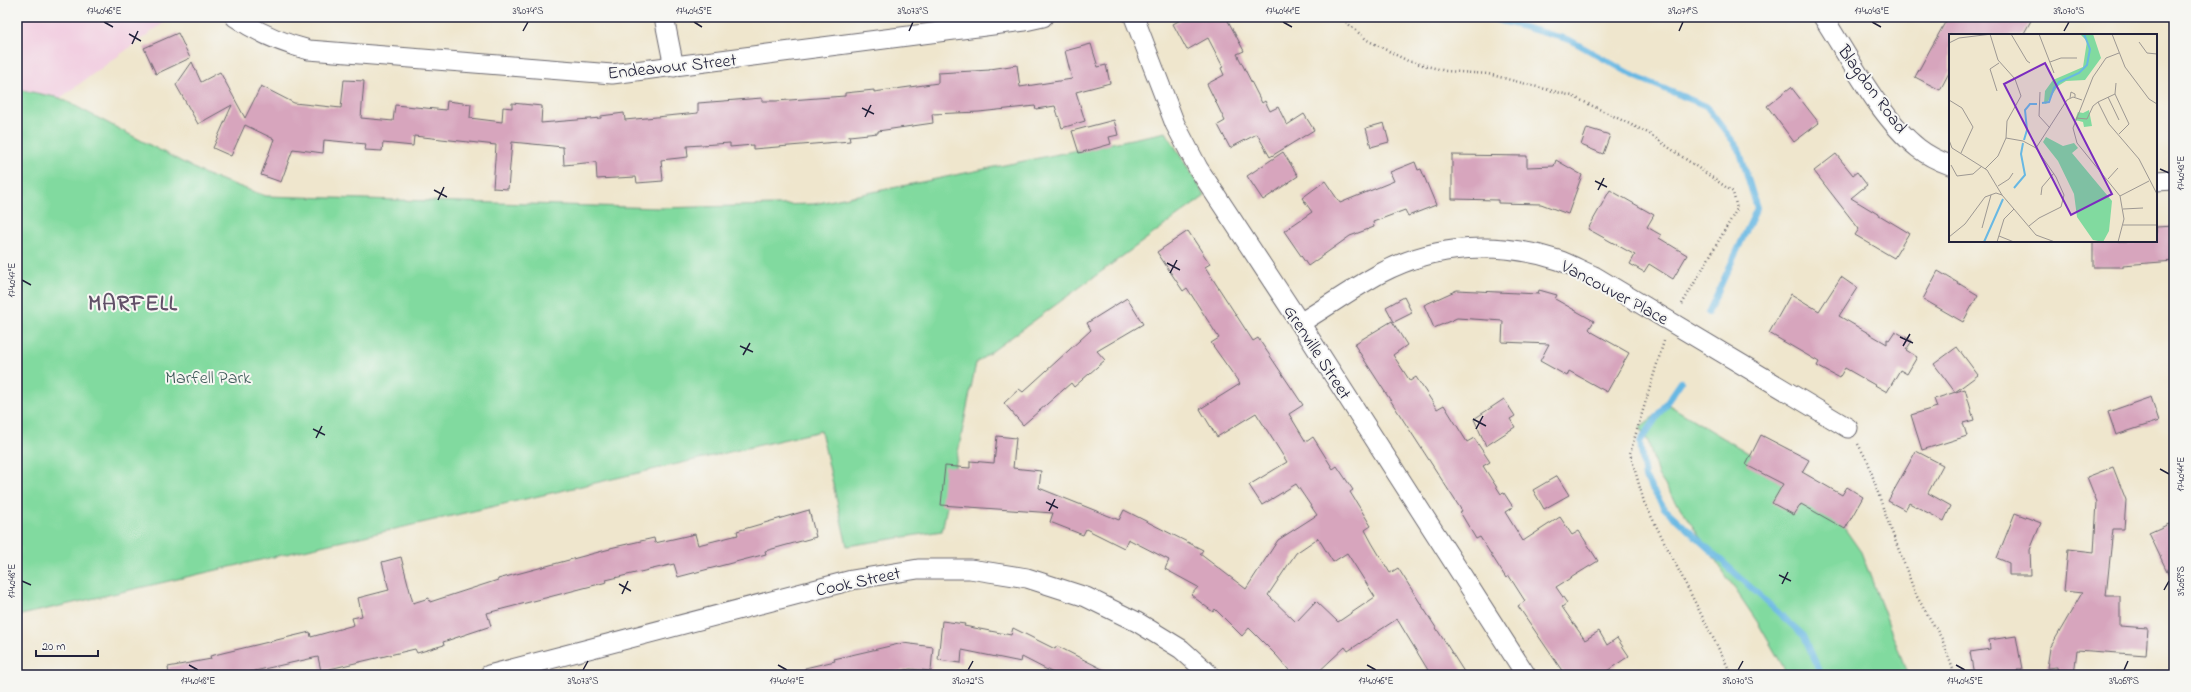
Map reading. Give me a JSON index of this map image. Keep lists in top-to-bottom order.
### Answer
{
  "streets": {
    "street": [
      "Endeavour Street",
      "Blagdon Road",
      "Vancouver Place",
      "Grenville Street",
      "Cook Street"
    ]
  },
  "crossings": [
    ["Vancouver Place", "Grenville Street"]
  ],
  "districts": ["MARFELL"],
  "parks": ["Marfell Park"],
  "scale_bar": "20 m",
  "coordinates": [
    "174.046°E",
    "39.074°S",
    "174.045°E",
    "39.073°S",
    "174.044°E",
    "39.071°S",
    "174.043°E",
    "39.070°S",
    "174.047°E",
    "174.048°E",
    "39.069°S",
    "39.072°S"
  ]
}
